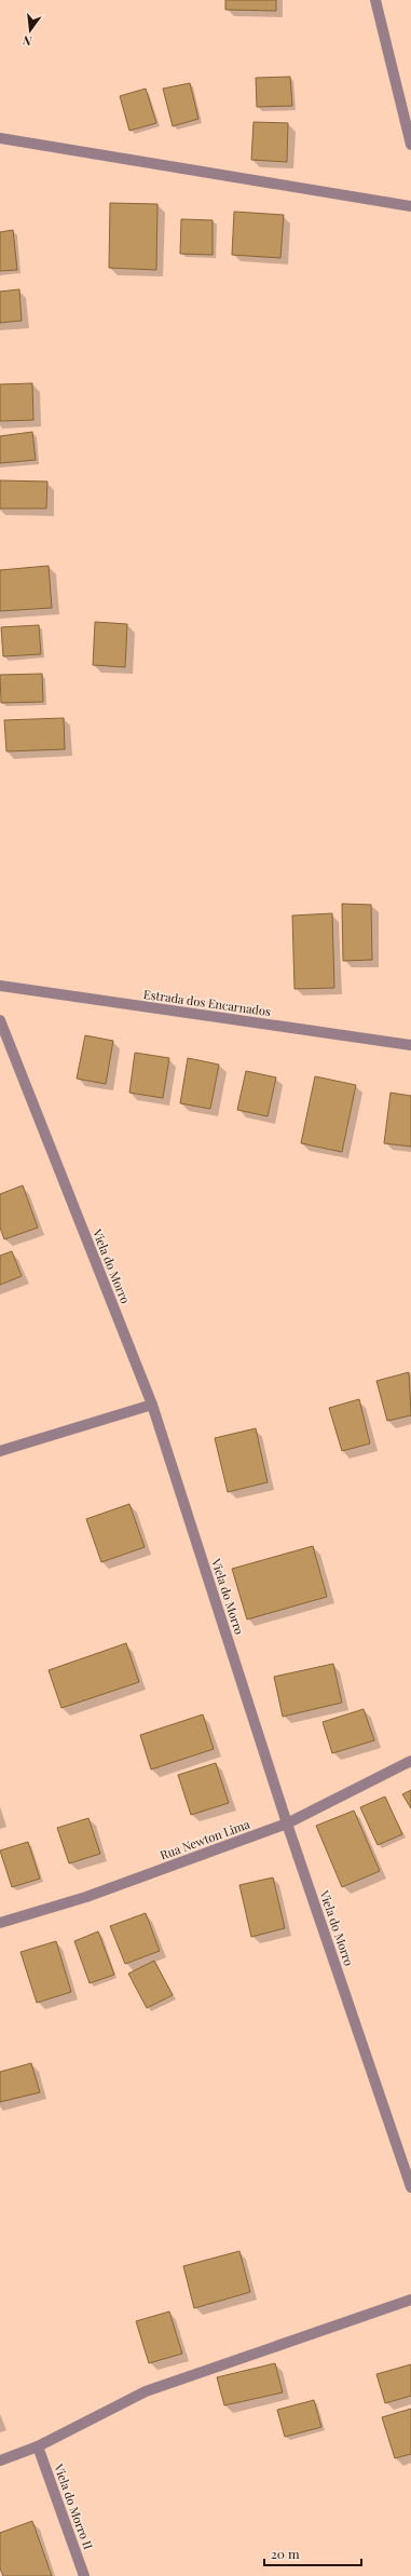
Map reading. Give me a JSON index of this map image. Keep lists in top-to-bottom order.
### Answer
{
  "streets": {
    "street": [
      "Estrada dos Encarnados",
      "Viela do Morro",
      "Rua Newton Lima",
      "Viela do Morro II"
    ]
  },
  "crossings": [
    ["Viela do Morro", "Rua Newton Lima"]
  ],
  "scale_bar": "20 m",
  "north": "bottom"
}
